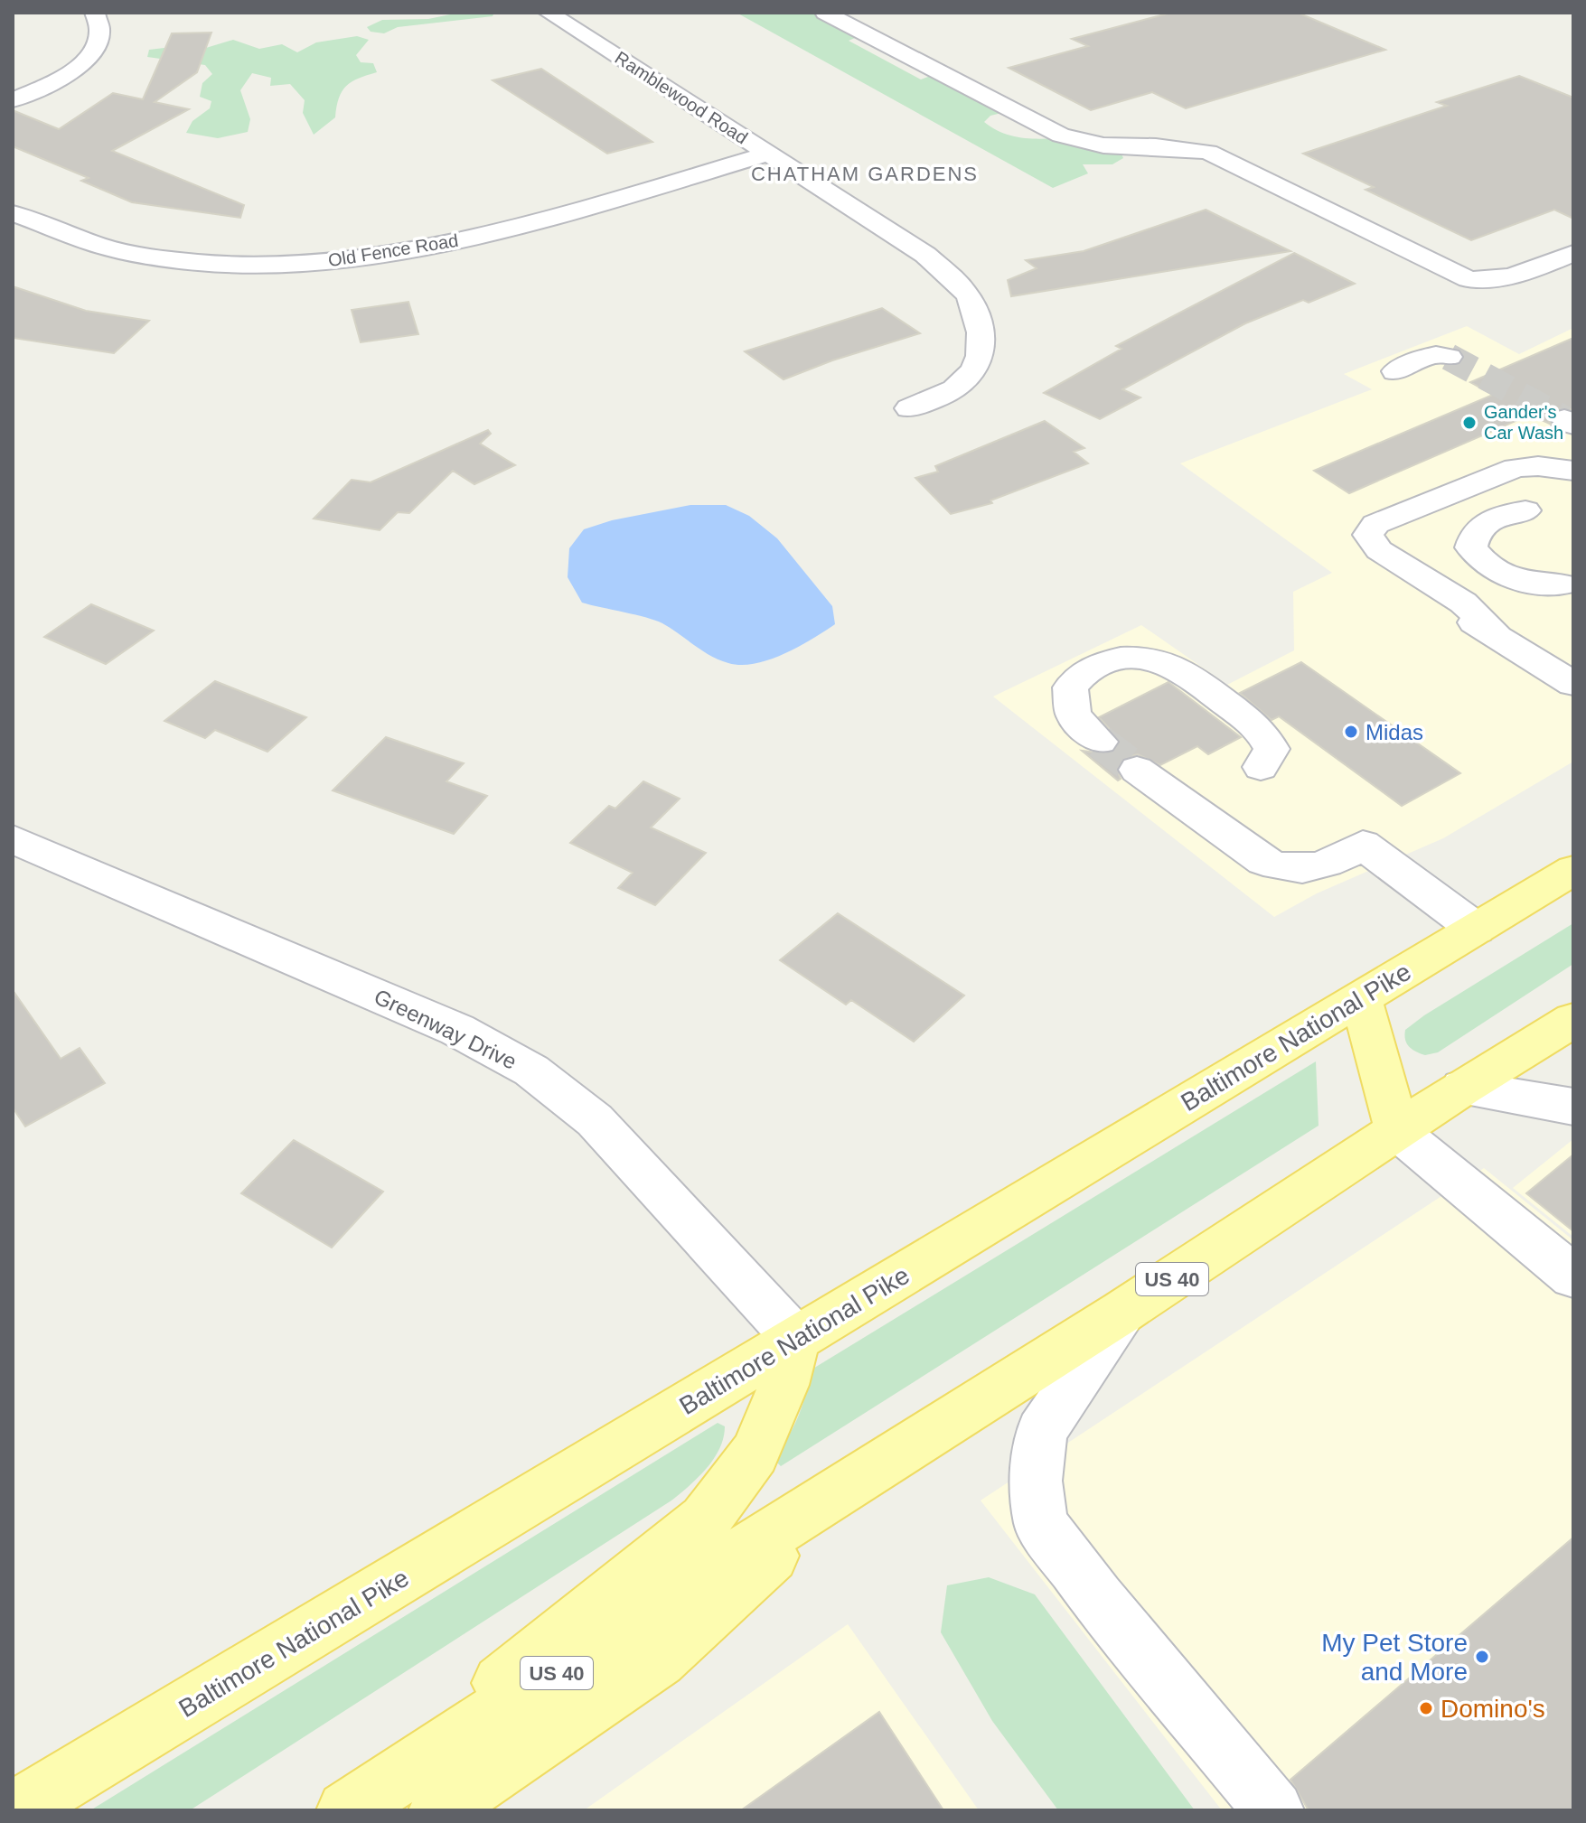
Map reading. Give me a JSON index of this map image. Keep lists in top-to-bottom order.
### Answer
{
  "streets": {
    "main road": ["Baltimore National Pike", "US 40"],
    "street": ["Ramblewood Road", "Old Fence Road", "Greenway Drive"]
  },
  "crossings": [
    ["Ramblewood Road", "Old Fence Road"],
    ["Greenway Drive", "Baltimore National Pike"]
  ],
  "districts": ["CHATHAM GARDENS"],
  "places": [
    "Gander's Car Wash",
    "Midas",
    "My Pet Store and More",
    "Domino's"
  ]
}
